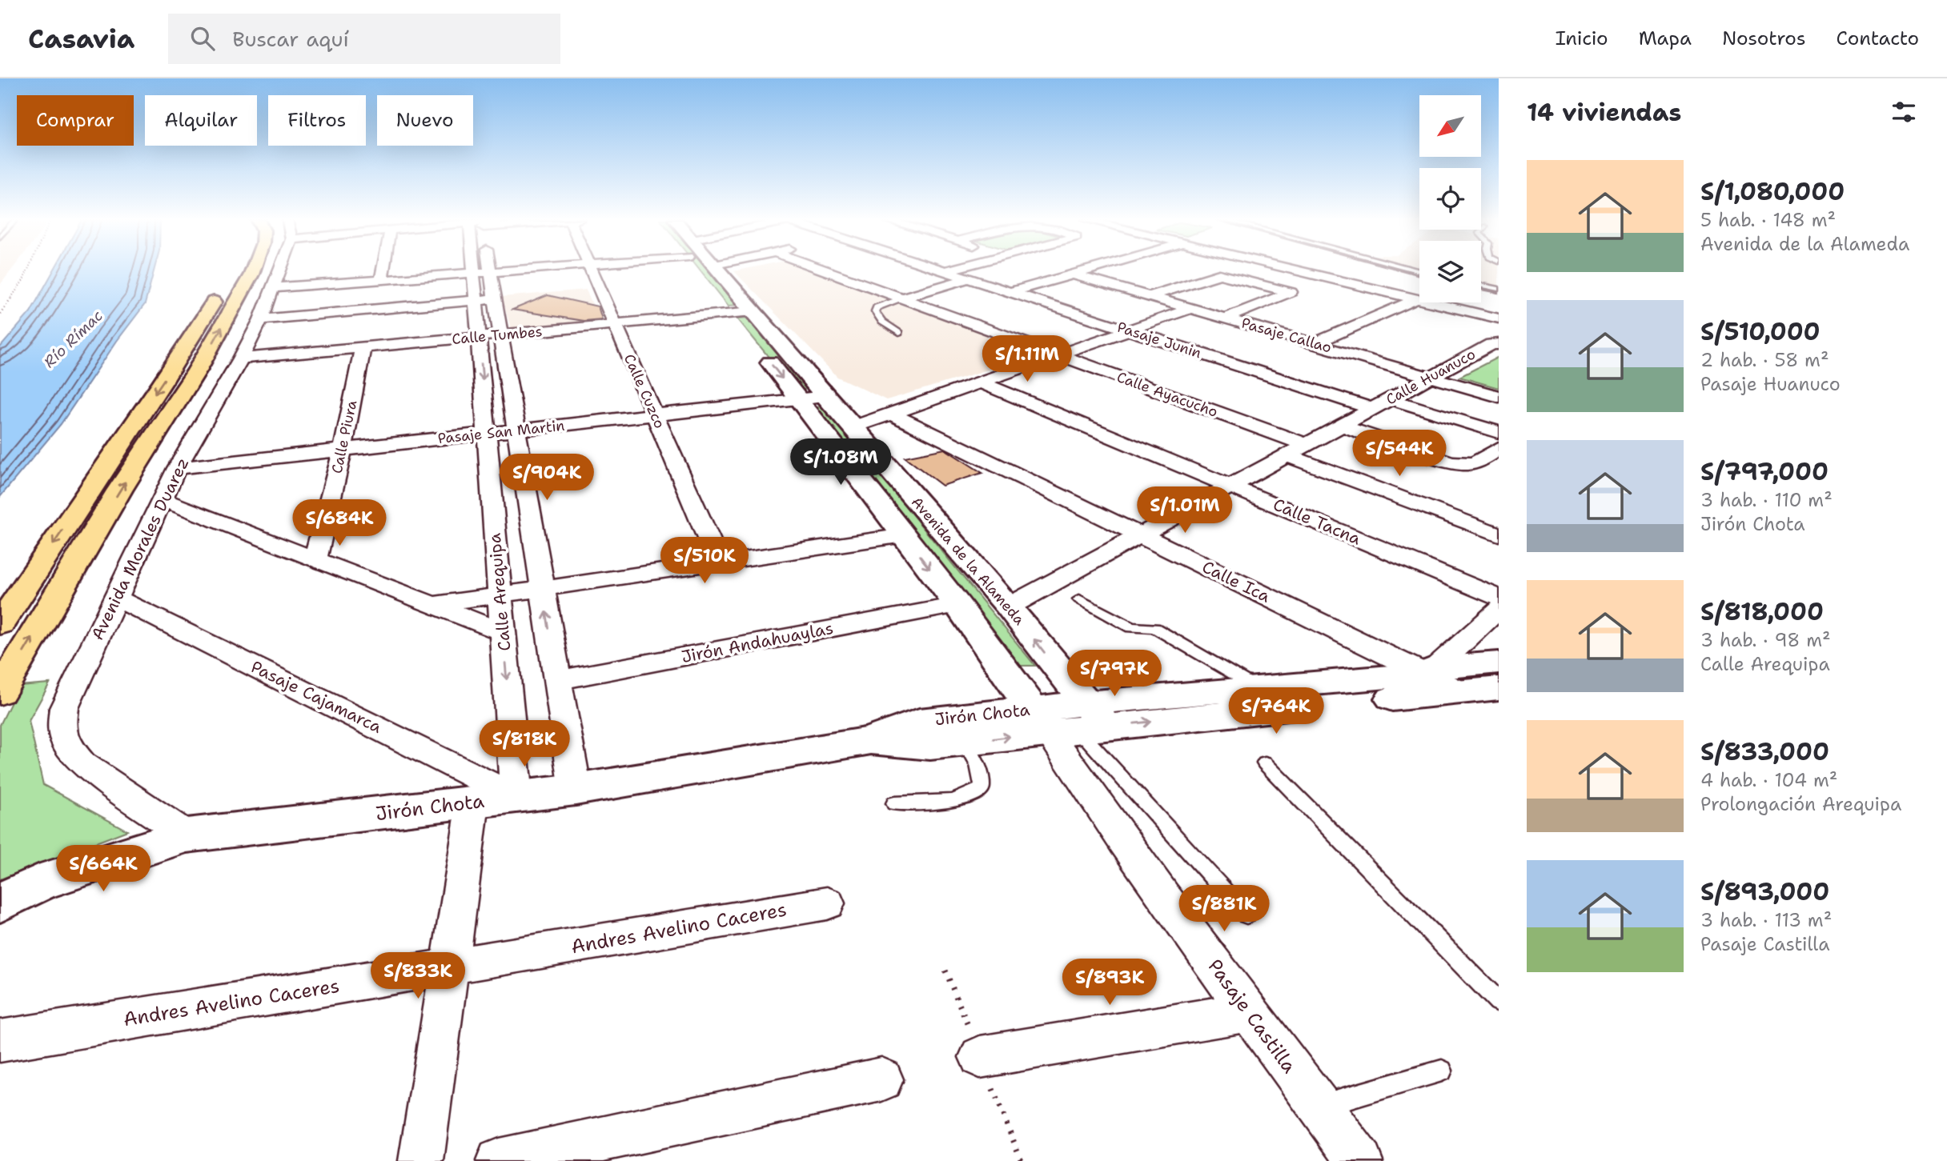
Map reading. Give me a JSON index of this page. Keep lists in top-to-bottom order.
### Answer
{
  "streets": {
    "street": [
      "Calle Tumbes",
      "Pasaje Callao",
      "Pasaje Junin",
      "Calle Huanuco",
      "Calle Cuzco",
      "Calle Ayacucho",
      "Pasaje San Martin",
      "Calle Piura",
      "Calle Tacna",
      "Avenida Morales Duarez",
      "Avenida de la Alameda",
      "Calle Ica",
      "Calle Arequipa",
      "Jirón Andahuaylas",
      "Pasaje Cajamarca",
      "Jirón Chota",
      "Andres Avelino Caceres",
      "Pasaje Castilla"
    ]
  },
  "crossings": [
    ["Calle Tumbes", "Calle Cuzco"],
    ["Calle Tumbes", "Calle Piura"],
    ["Calle Tumbes", "Avenida Morales Duarez"],
    ["Calle Tumbes", "Avenida de la Alameda"],
    ["Calle Tumbes", "Calle Arequipa"],
    ["Pasaje Callao", "Calle Huanuco"],
    ["Pasaje Junin", "Calle Huanuco"],
    ["Calle Huanuco", "Calle Ayacucho"],
    ["Calle Huanuco", "Calle Tacna"],
    ["Calle Huanuco", "Avenida de la Alameda"],
    ["Calle Huanuco", "Calle Ica"],
    ["Calle Cuzco", "Pasaje San Martin"],
    ["Pasaje San Martin", "Calle Piura"],
    ["Pasaje San Martin", "Avenida Morales Duarez"],
    ["Pasaje San Martin", "Avenida de la Alameda"],
    ["Pasaje San Martin", "Calle Arequipa"],
    ["Avenida Morales Duarez", "Pasaje Cajamarca"],
    ["Avenida Morales Duarez", "Jirón Chota"],
    ["Avenida de la Alameda", "Jirón Andahuaylas"],
    ["Avenida de la Alameda", "Jirón Chota"],
    ["Avenida de la Alameda", "Pasaje Castilla"],
    ["Calle Ica", "Jirón Chota"],
    ["Calle Arequipa", "Jirón Andahuaylas"],
    ["Calle Arequipa", "Pasaje Cajamarca"],
    ["Calle Arequipa", "Jirón Chota"],
    ["Pasaje Cajamarca", "Jirón Chota"],
    ["Jirón Chota", "Pasaje Castilla"]
  ],
  "water": ["Río Rímac"],
  "north": "bottom left",
  "page": {
    "header": "Casavia",
    "search": "Buscar aquí",
    "nav": [
      "Inicio",
      "Mapa",
      "Nosotros",
      "Contacto"
    ],
    "heading": "14 viviendas",
    "chip": [
      "Comprar",
      "Alquilar",
      "Filtros",
      "Nuevo"
    ],
    "list": [
      {
        "name": "S/1,080,000",
        "note": "5 hab. · 148 m² · Avenida de la Alameda"
      },
      {
        "name": "S/510,000",
        "note": "2 hab. · 58 m² · Pasaje Huanuco"
      },
      {
        "name": "S/797,000",
        "note": "3 hab. · 110 m² · Jirón Chota"
      },
      {
        "name": "S/818,000",
        "note": "3 hab. · 98 m² · Calle Arequipa"
      },
      {
        "name": "S/833,000",
        "note": "4 hab. · 104 m² · Prolongación Arequipa"
      },
      {
        "name": "S/893,000",
        "note": "3 hab. · 113 m² · Pasaje Castilla"
      }
    ],
    "price": [
      "S/1.11M",
      "S/544K",
      "S/1.08M",
      "S/904K",
      "S/1.01M",
      "S/684K",
      "S/510K",
      "S/797K",
      "S/764K",
      "S/818K",
      "S/664K",
      "S/881K",
      "S/833K",
      "S/893K"
    ]
  }
}
